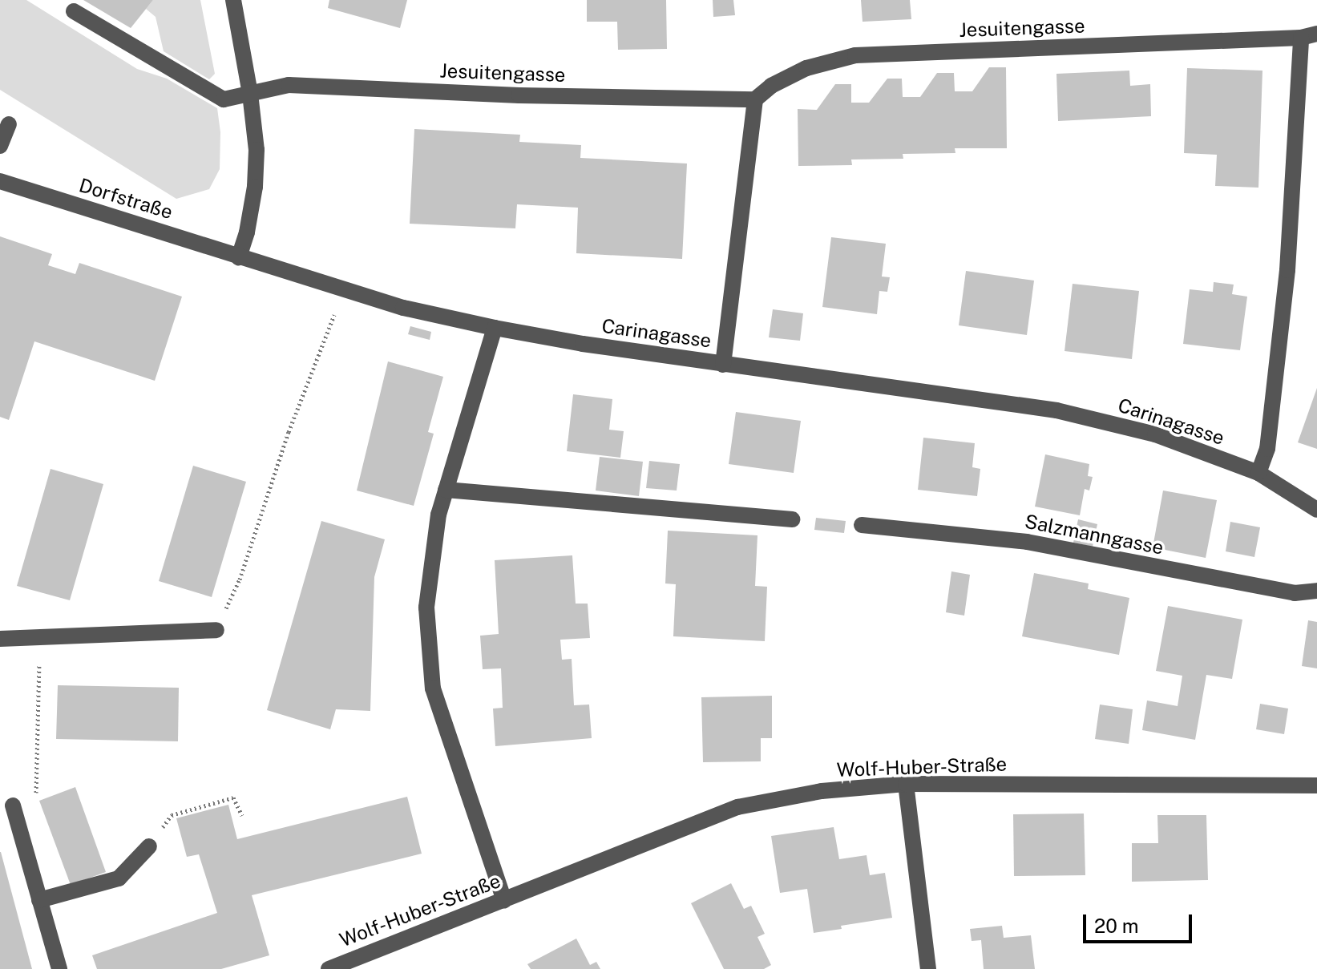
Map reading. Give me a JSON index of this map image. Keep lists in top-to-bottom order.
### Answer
{
  "streets": {
    "street": [
      "Jesuitengasse",
      "Dorfstraße",
      "Carinagasse",
      "Salzmanngasse",
      "Wolf-Huber-Straße"
    ]
  },
  "crossings": [
    ["Dorfstraße", "Carinagasse"]
  ],
  "scale_bar": "20 m"
}
